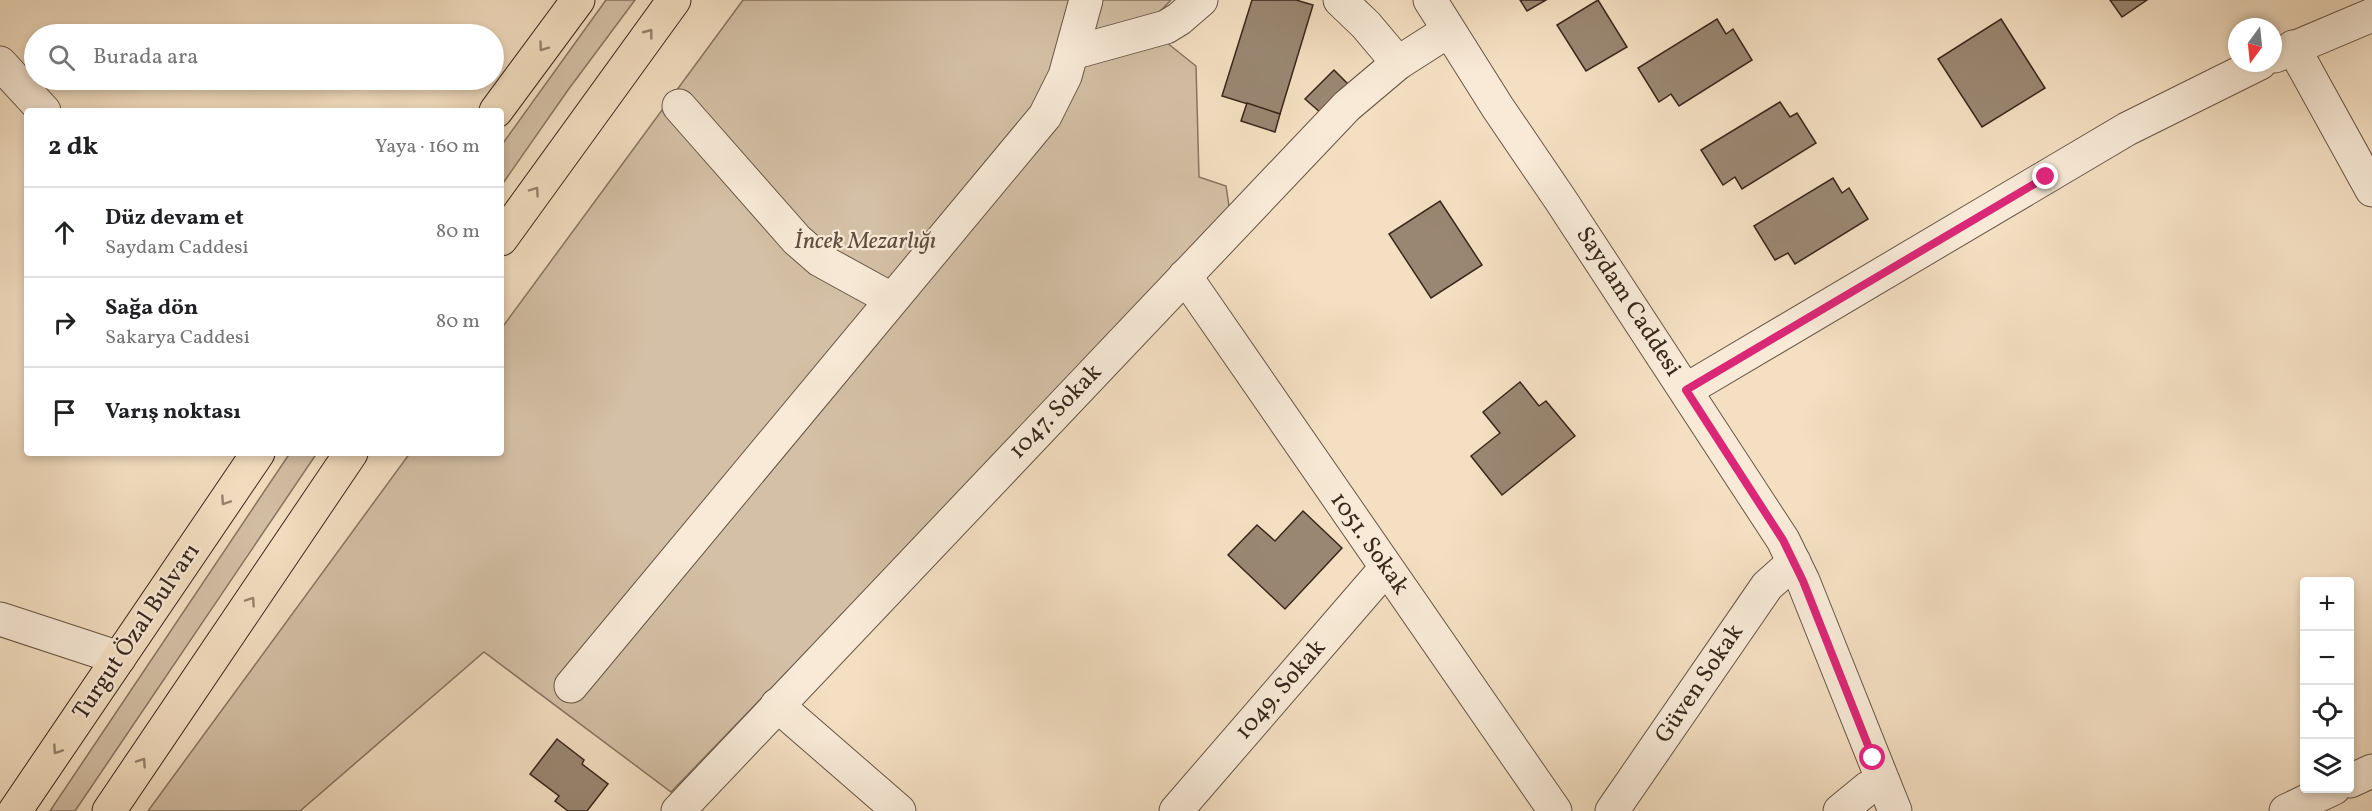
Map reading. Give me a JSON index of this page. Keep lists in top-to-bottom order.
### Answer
{
  "streets": {
    "main road": ["Turgut Özal Bulvarı"],
    "street": [
      "Saydam Caddesi",
      "1047. Sokak",
      "1051. Sokak",
      "Güven Sokak",
      "1049. Sokak"
    ]
  },
  "crossings": [
    ["Saydam Caddesi", "1047. Sokak"],
    ["Saydam Caddesi", "Güven Sokak"],
    ["1047. Sokak", "1051. Sokak"],
    ["1051. Sokak", "1049. Sokak"]
  ],
  "parks": ["İncek Mezarlığı"],
  "north": "bottom",
  "page": {
    "search": "Burada ara",
    "heading": ["2 dk", "Yaya · 160 m"],
    "list": [
      ["Düz devam et", "Saydam Caddesi", "80 m"],
      ["Sağa dön", "Sakarya Caddesi", "80 m"],
      "Varış noktası"
    ],
    "map_buttons": ["+", "−"]
  }
}
